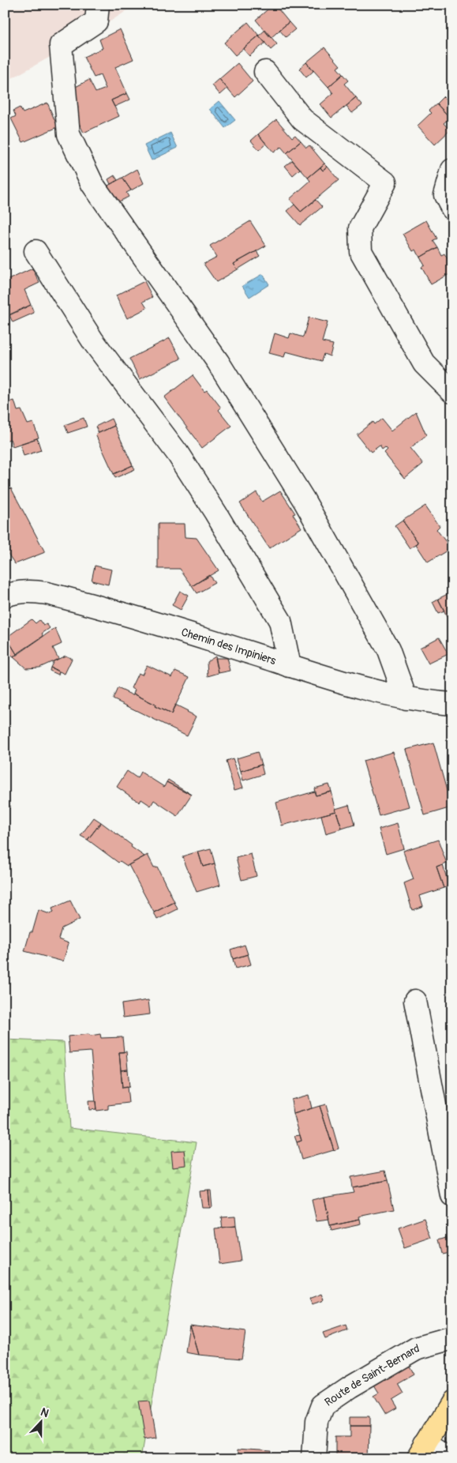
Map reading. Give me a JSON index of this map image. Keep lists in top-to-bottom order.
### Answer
{
  "streets": {
    "street": ["Chemin des Impiniers", "Route de Saint-Bernard"]
  },
  "north": "top"
}
